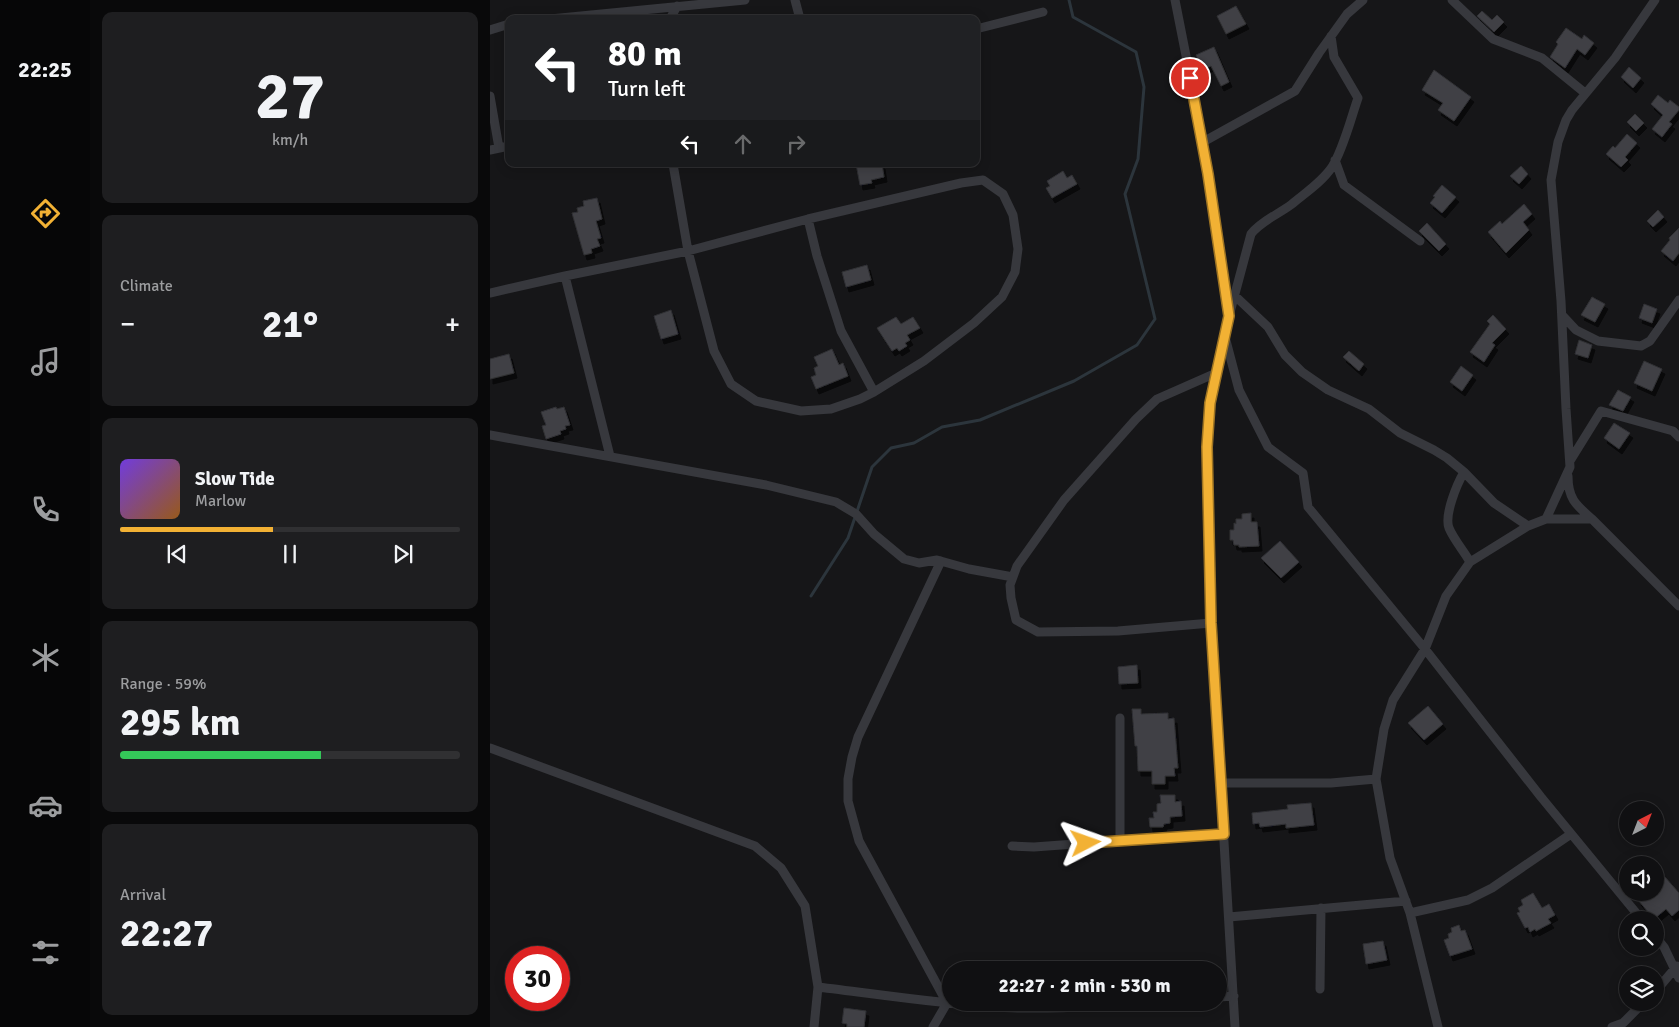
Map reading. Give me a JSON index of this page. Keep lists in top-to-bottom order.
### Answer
{
  "north": "top right",
  "page": {
    "tabs": "22:25",
    "tile": [
      ["27", "km/h"],
      "Climate",
      ["Range · 59%", "295 km"],
      ["Arrival", "22:27"]
    ],
    "turn": ["80 m", "Turn left"],
    "heat": ["−", "21°", "+"],
    "song": ["Slow Tide", "Marlow"],
    "limit": "30",
    "trip": "22:27 · 2 min · 530 m"
  }
}
